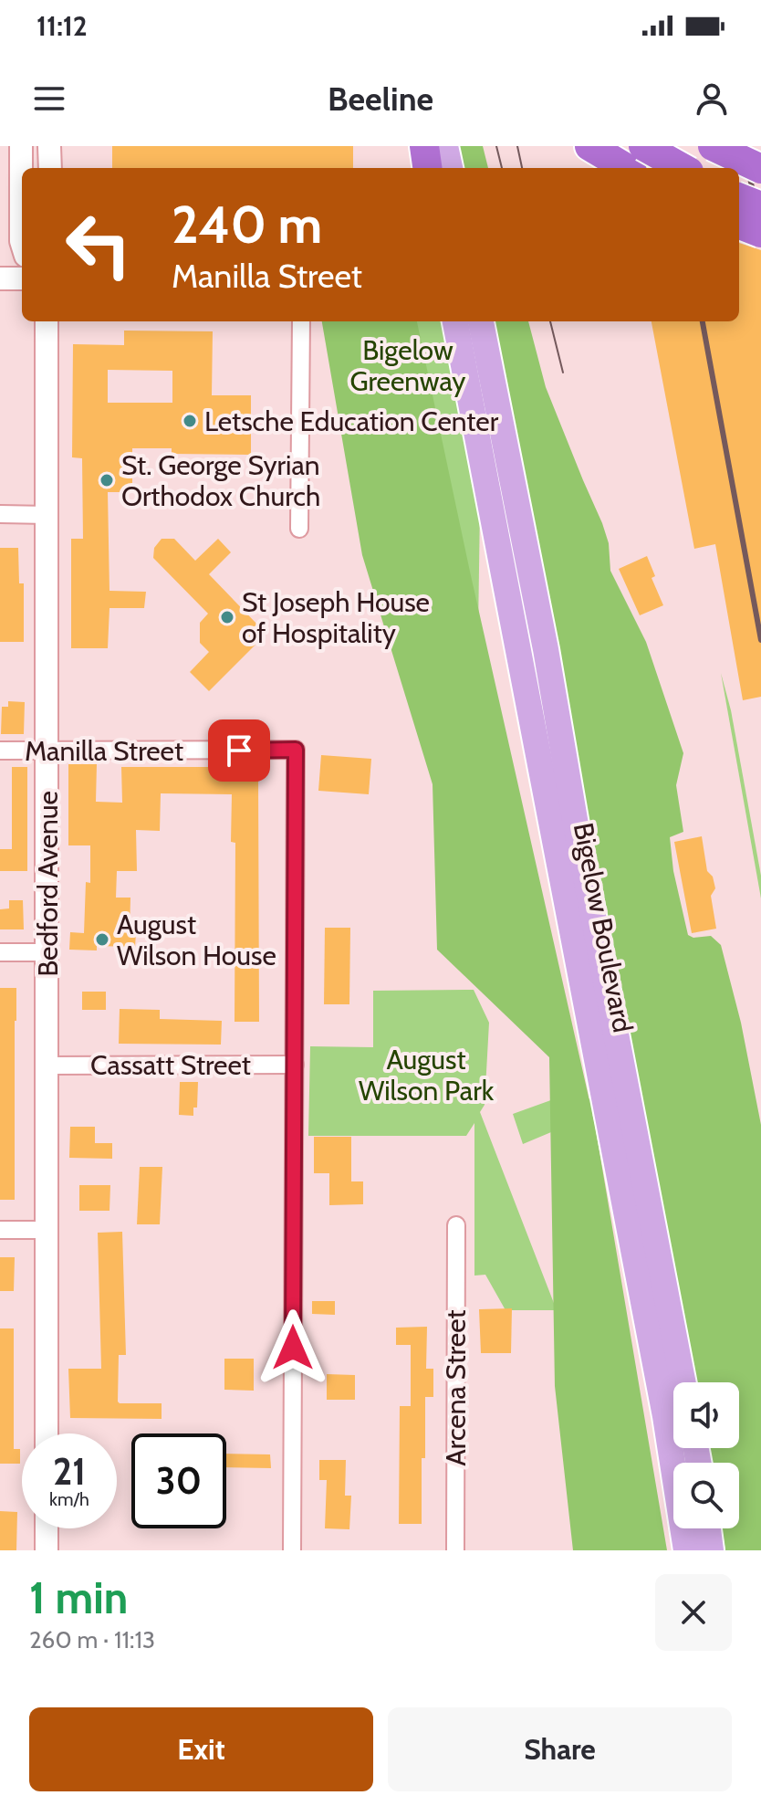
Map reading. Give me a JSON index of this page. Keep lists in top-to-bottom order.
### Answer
{
  "streets": {
    "main road": ["Bigelow Boulevard"],
    "street": [
      "Manilla Street",
      "Bedford Avenue",
      "Cassatt Street",
      "Arcena Street"
    ]
  },
  "crossings": [
    ["Manilla Street", "Bedford Avenue"],
    ["Manilla Street", "Cassatt Street"],
    ["Bedford Avenue", "Cassatt Street"]
  ],
  "parks": ["Bigelow Greenway", "August Wilson Park"],
  "places": [
    "Letsche Education Center",
    "St. George Syrian Orthodox Church",
    "St Joseph House of Hospitality",
    "August Wilson House"
  ],
  "page": {
    "status": "11:12",
    "header": "Beeline",
    "turn": ["240 m", "Manilla Street"],
    "speed": "21 km/h",
    "limit": "30",
    "heading": ["1 min", "260 m · 11:13"],
    "buttons": ["Exit", "Share"]
  }
}
